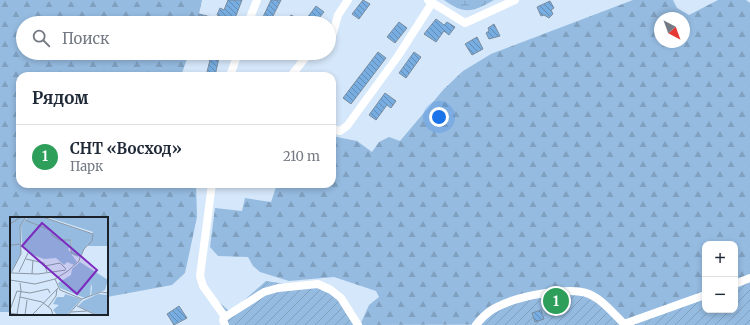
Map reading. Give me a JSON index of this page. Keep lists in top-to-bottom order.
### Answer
{
  "north": "bottom right",
  "page": {
    "search": "Поиск",
    "heading": "Рядом",
    "list": [
      {
        "mark": "1",
        "name": "СНТ «Восход»",
        "note": "Парк",
        "value": "210 m"
      }
    ],
    "map_buttons": ["+", "−"],
    "pins": "1"
  }
}
